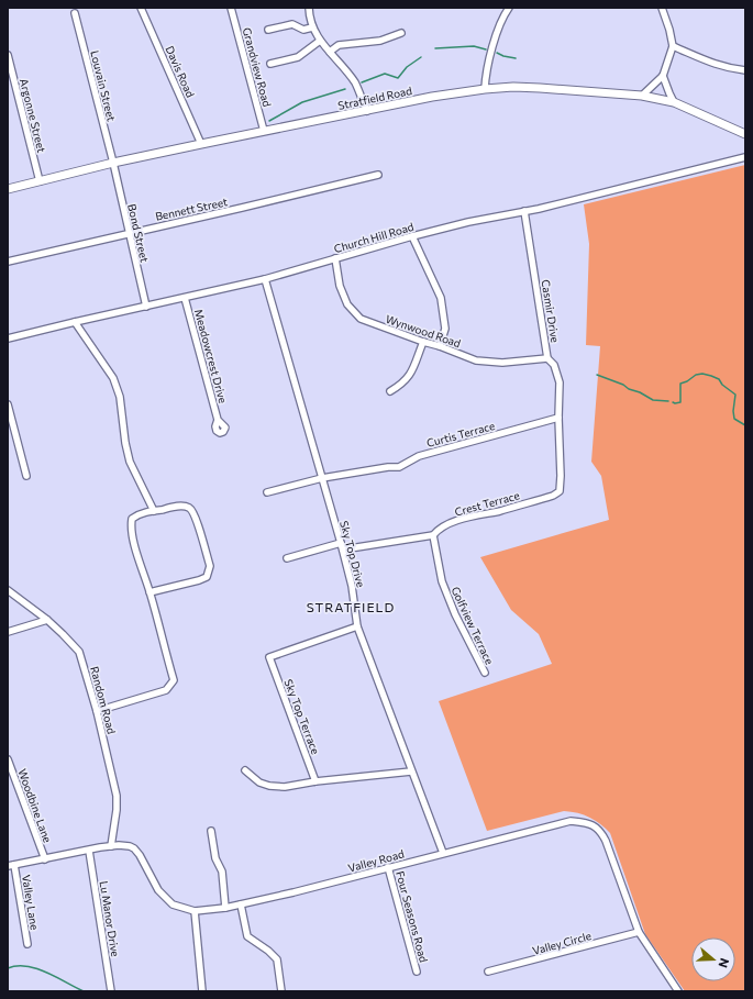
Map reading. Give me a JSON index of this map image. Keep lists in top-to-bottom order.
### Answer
{
  "streets": {
    "main road": ["Stratfield Road"],
    "street": [
      "Grandview Road",
      "Davis Road",
      "Louvain Street",
      "Argonne Street",
      "Bennett Street",
      "Bond Street",
      "Church Hill Road",
      "Casmir Drive",
      "Wynwood Road",
      "Meadowcrest Drive",
      "Curtis Terrace",
      "Crest Terrace",
      "Sky Top Drive",
      "Golfview Terrace",
      "Random Road",
      "Sky Top Terrace",
      "Woodbine Lane",
      "Valley Road",
      "Valley Lane",
      "Four Seasons Road",
      "Lu Manor Drive",
      "Valley Circle"
    ]
  },
  "crossings": [
    ["Grandview Road", "Stratfield Road"],
    ["Davis Road", "Stratfield Road"],
    ["Louvain Street", "Stratfield Road"],
    ["Louvain Street", "Bond Street"],
    ["Stratfield Road", "Argonne Street"],
    ["Stratfield Road", "Bond Street"],
    ["Bennett Street", "Bond Street"],
    ["Bond Street", "Church Hill Road"],
    ["Church Hill Road", "Casmir Drive"],
    ["Church Hill Road", "Wynwood Road"],
    ["Church Hill Road", "Meadowcrest Drive"],
    ["Church Hill Road", "Sky Top Drive"],
    ["Casmir Drive", "Wynwood Road"],
    ["Casmir Drive", "Curtis Terrace"],
    ["Casmir Drive", "Crest Terrace"],
    ["Curtis Terrace", "Sky Top Drive"],
    ["Crest Terrace", "Sky Top Drive"],
    ["Crest Terrace", "Golfview Terrace"],
    ["Sky Top Drive", "Sky Top Terrace"],
    ["Sky Top Drive", "Valley Road"],
    ["Random Road", "Valley Road"],
    ["Woodbine Lane", "Valley Road"],
    ["Valley Road", "Valley Lane"],
    ["Valley Road", "Four Seasons Road"],
    ["Valley Road", "Lu Manor Drive"],
    ["Valley Road", "Valley Circle"]
  ],
  "districts": ["STRATFIELD"],
  "north": "right"
}
